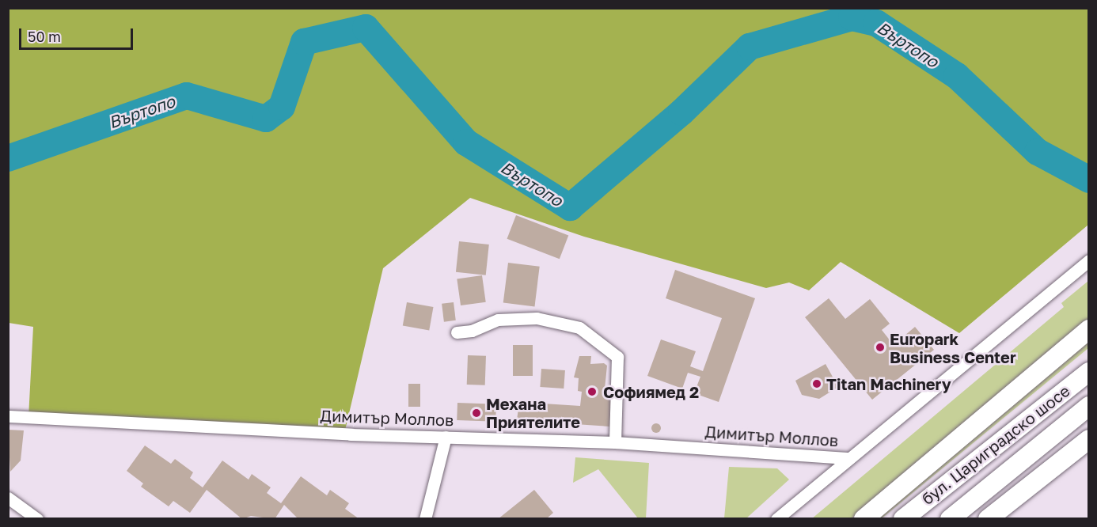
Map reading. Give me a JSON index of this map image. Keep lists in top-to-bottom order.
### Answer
{
  "streets": {
    "highway": ["бул. Цариградско шосе"],
    "street": ["Димитър Моллов"]
  },
  "water": ["Въртопо"],
  "places": [
    "Europark Business Center",
    "Titan Machinery",
    "Софиямед 2",
    "Механа Приятелите"
  ],
  "scale_bar": "50 m"
}
